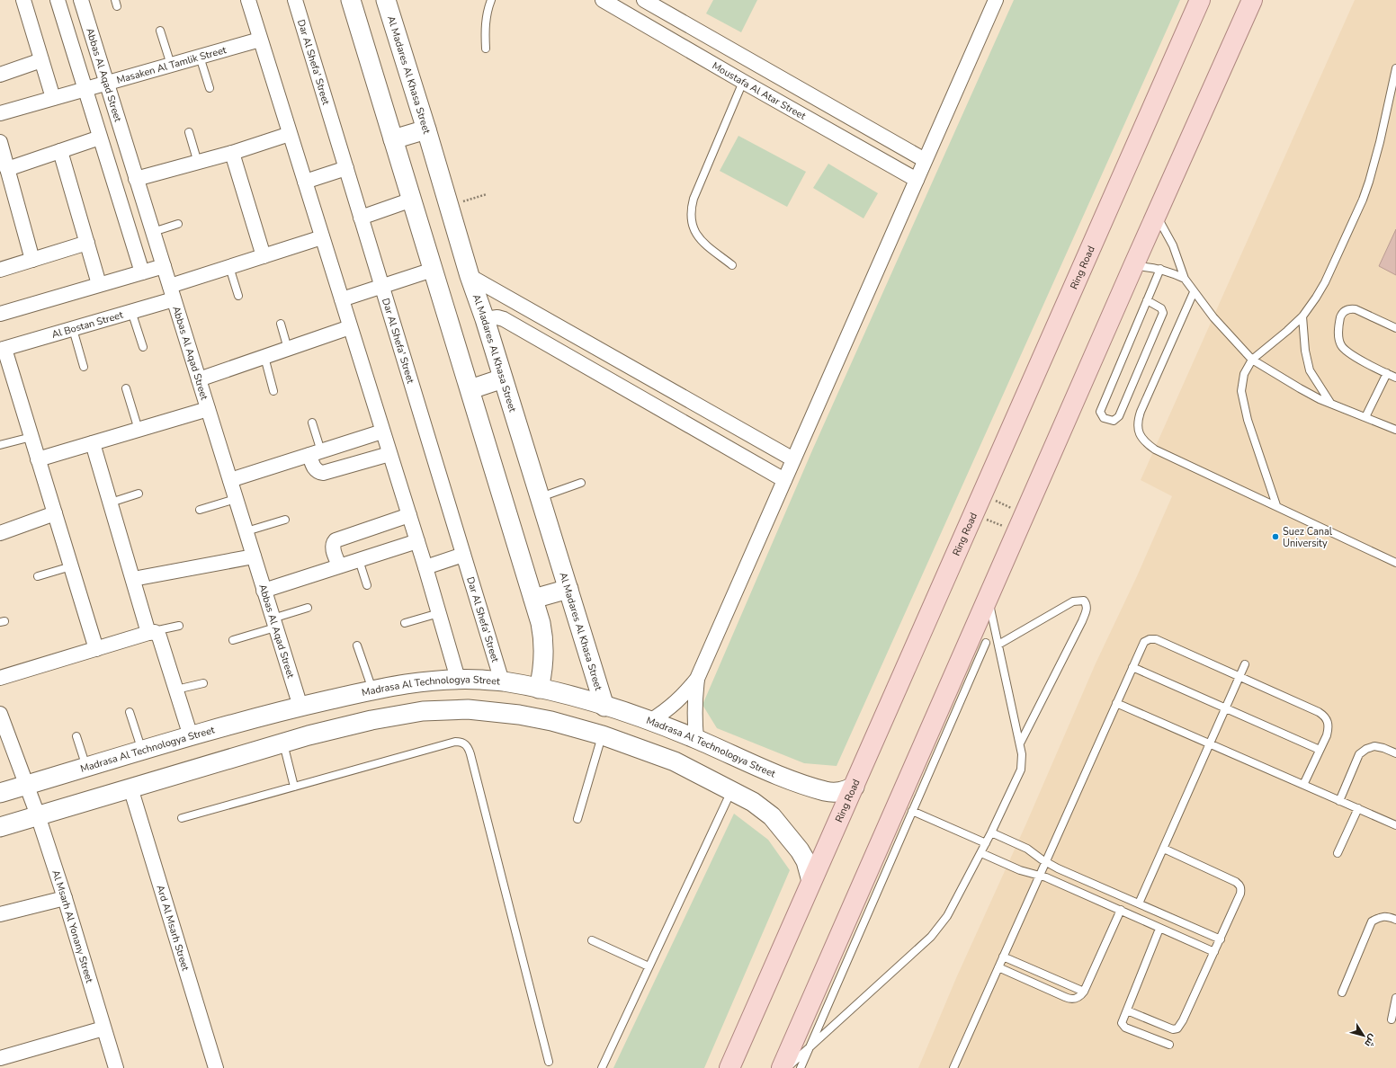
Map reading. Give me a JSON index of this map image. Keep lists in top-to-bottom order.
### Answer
{
  "streets": {
    "main road": ["Ring Road"],
    "street": [
      "Dar Al Shefa' Street",
      "Masaken Al Tamlik Street",
      "Al Madares Al Khasa Street",
      "Abbas Al Aqad Street",
      "Moustafa Al Atar Street",
      "Al Bostan Street",
      "Madrasa Al Technologya Street",
      "Al Msarh Al Yonany Street",
      "Ard Al Msarh Street"
    ]
  },
  "crossings": [
    ["Dar Al Shefa' Street", "Madrasa Al Technologya Street"],
    ["Masaken Al Tamlik Street", "Abbas Al Aqad Street"],
    ["Al Madares Al Khasa Street", "Madrasa Al Technologya Street"],
    ["Abbas Al Aqad Street", "Al Bostan Street"],
    ["Abbas Al Aqad Street", "Madrasa Al Technologya Street"],
    ["Ring Road", "Madrasa Al Technologya Street"],
    ["Madrasa Al Technologya Street", "Al Msarh Al Yonany Street"]
  ],
  "places": ["Suez Canal University"],
  "north": "bottom right"
}
